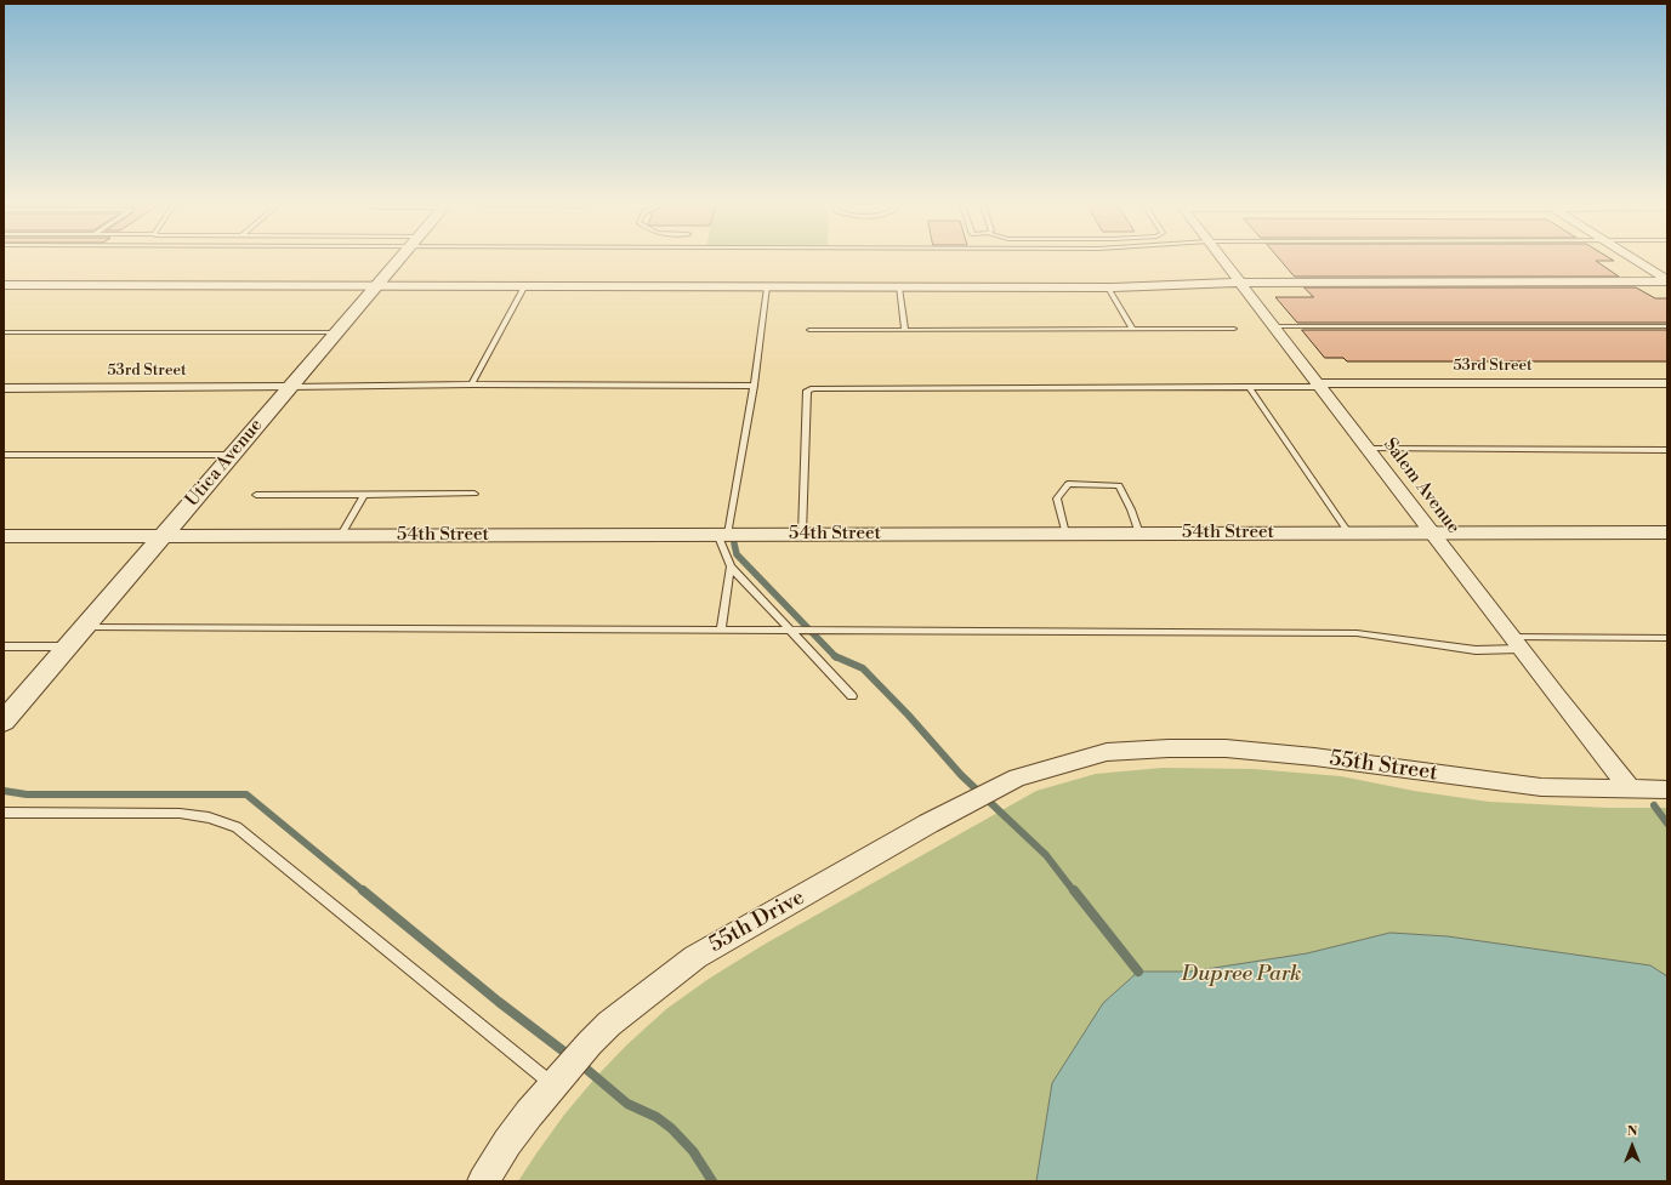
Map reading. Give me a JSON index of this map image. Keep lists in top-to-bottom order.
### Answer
{
  "streets": {
    "street": [
      "53rd Street",
      "Utica Avenue",
      "Salem Avenue",
      "54th Street",
      "55th Street",
      "55th Drive"
    ]
  },
  "crossings": [
    ["53rd Street", "Utica Avenue"],
    ["53rd Street", "Salem Avenue"],
    ["Utica Avenue", "54th Street"],
    ["Salem Avenue", "54th Street"],
    ["Salem Avenue", "55th Street"],
    ["55th Street", "55th Drive"]
  ],
  "parks": ["Dupree Park"],
  "north": "top"
}
